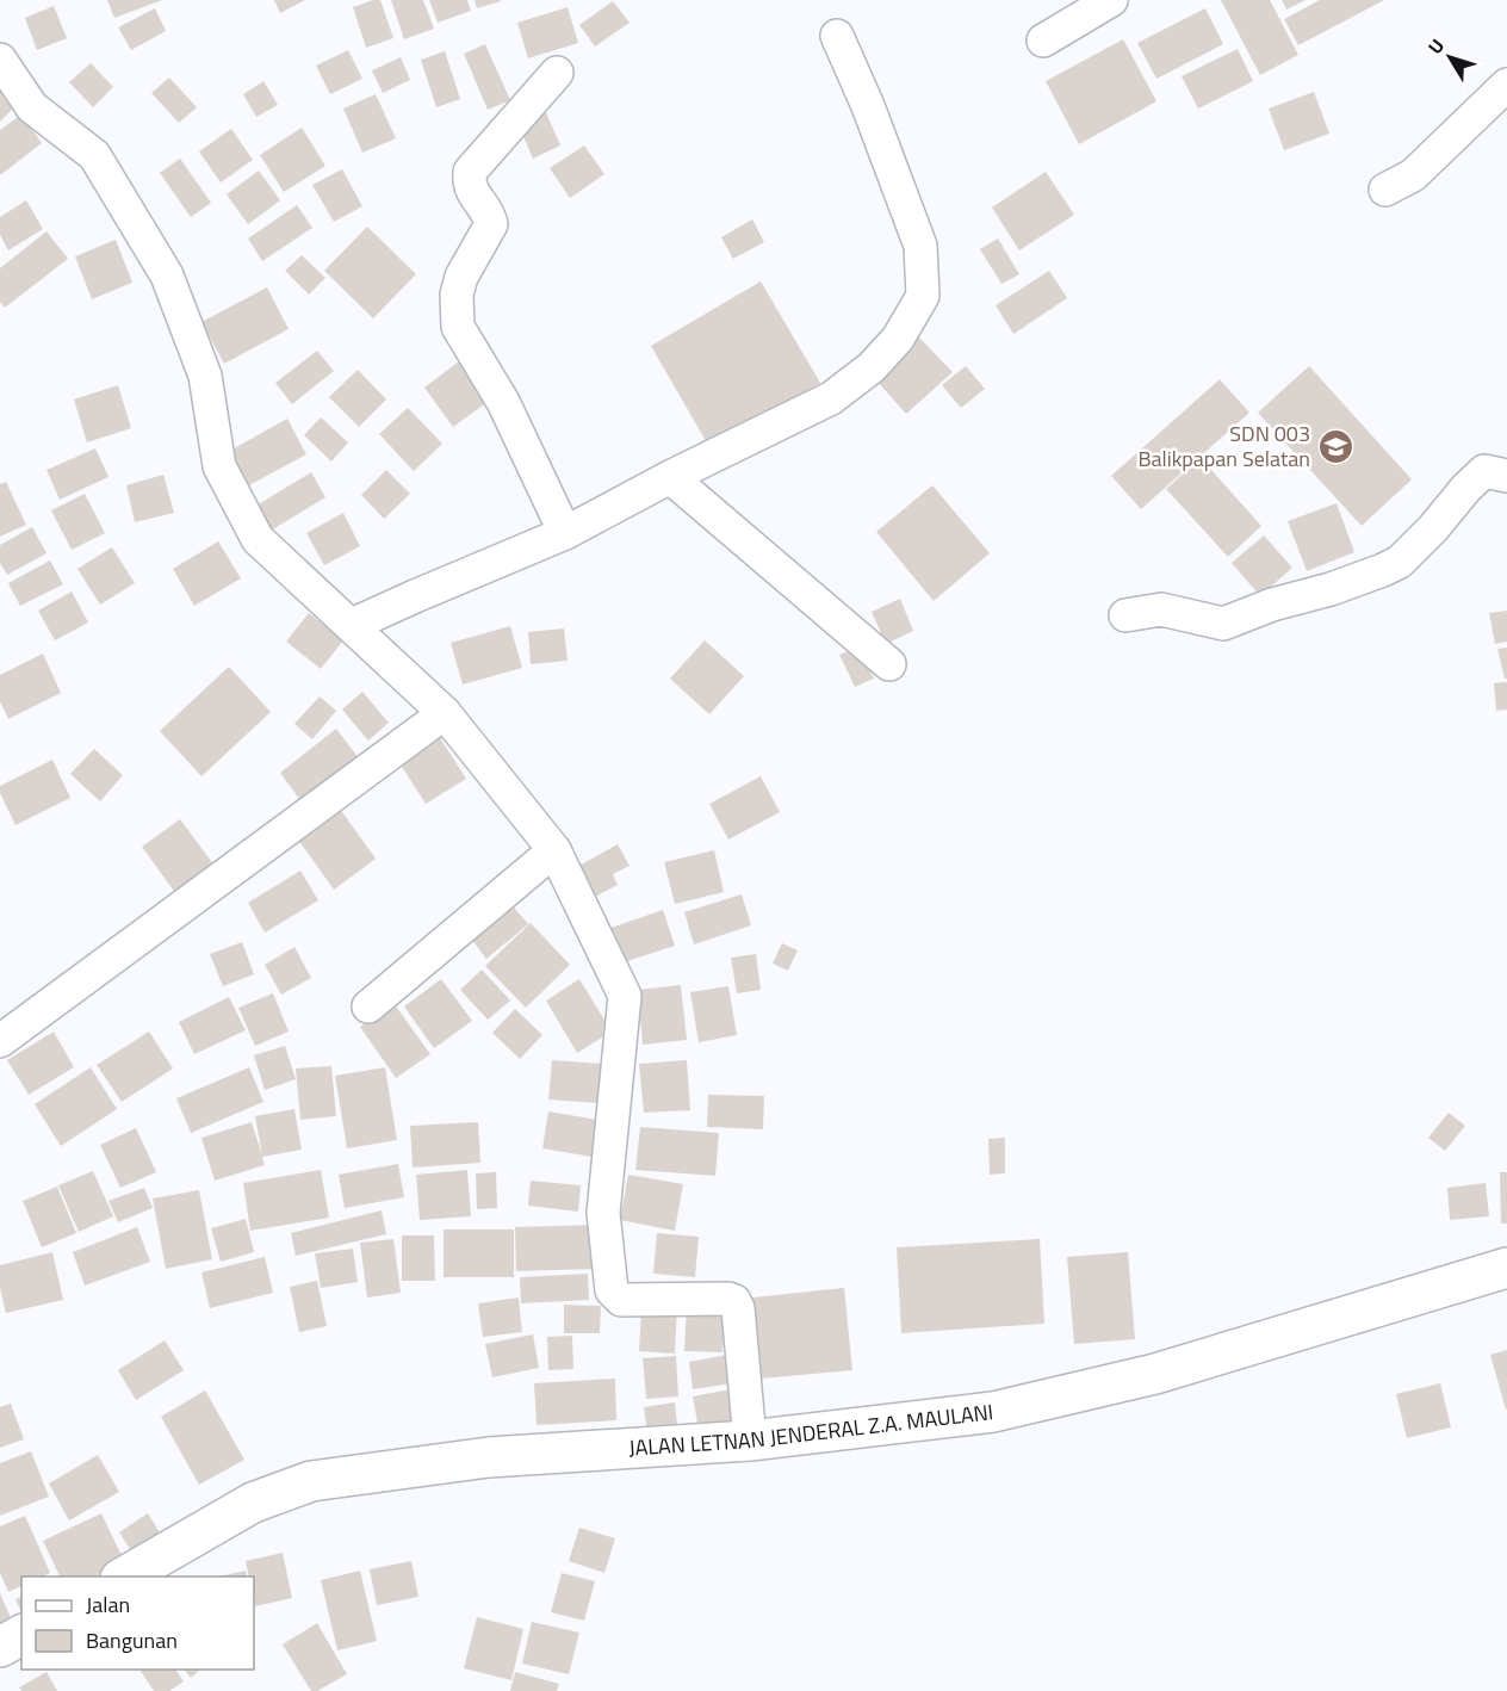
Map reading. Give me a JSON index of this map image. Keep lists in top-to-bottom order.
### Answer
{
  "streets": {
    "street": ["JALAN LETNAN JENDERAL Z.A. MAULANI"]
  },
  "places": {
    "school or university": ["SDN 003 Balikpapan Selatan"]
  },
  "legend": ["Jalan", "Bangunan"],
  "north": "top left"
}
